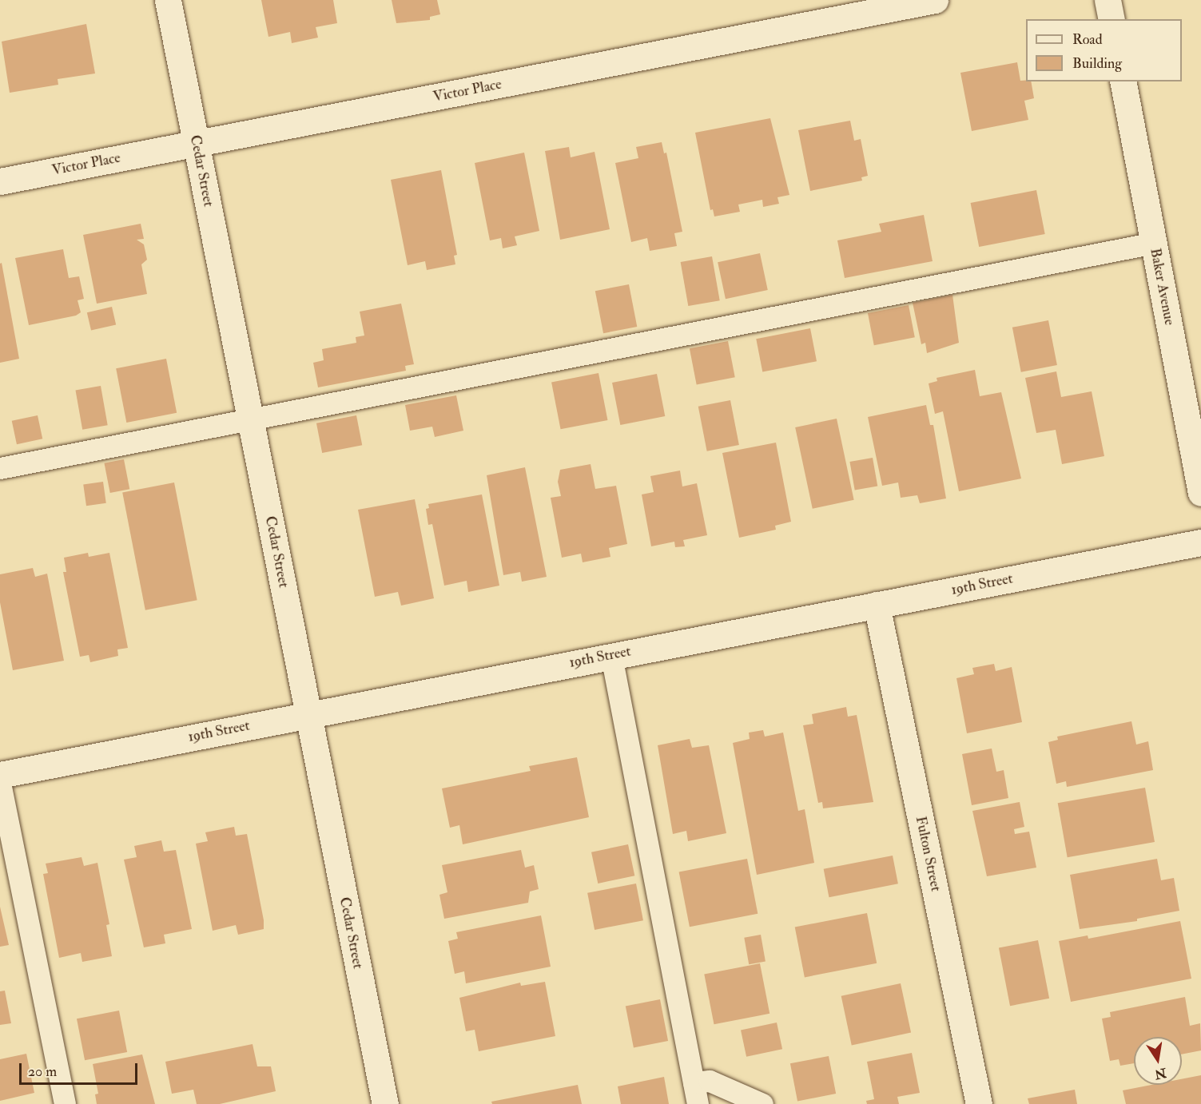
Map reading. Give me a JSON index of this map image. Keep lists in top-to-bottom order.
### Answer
{
  "streets": {
    "street": [
      "Victor Place",
      "Cedar Street",
      "Baker Avenue",
      "19th Street",
      "Fulton Street"
    ]
  },
  "crossings": [
    ["Victor Place", "Cedar Street"],
    ["Cedar Street", "19th Street"],
    ["19th Street", "Fulton Street"]
  ],
  "legend": ["Road", "Building"],
  "scale_bar": "20 m",
  "north": "bottom"
}
